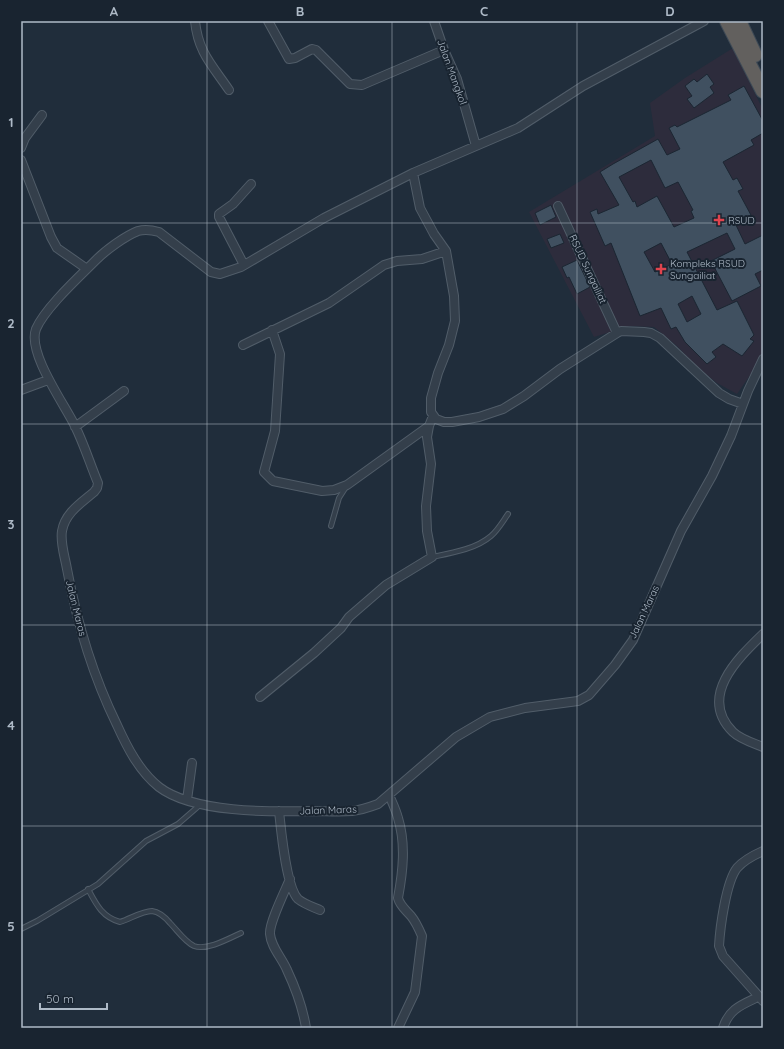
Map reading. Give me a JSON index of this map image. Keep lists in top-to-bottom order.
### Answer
{
  "streets": {
    "street": ["Jalan Mangkol", "RSUD Sungailiat", "Jalan Maras"]
  },
  "crossings": [
    ["Jalan Mangkol", "Jalan Maras"]
  ],
  "places": {
    "health": ["RSUD", "Kompleks RSUD Sungailiat"]
  },
  "scale_bar": "50 m",
  "grid": {
    "columns": [
      "A",
      "B",
      "C",
      "D"
    ],
    "rows": [
      "1",
      "2",
      "3",
      "4",
      "5"
    ]
  }
}
